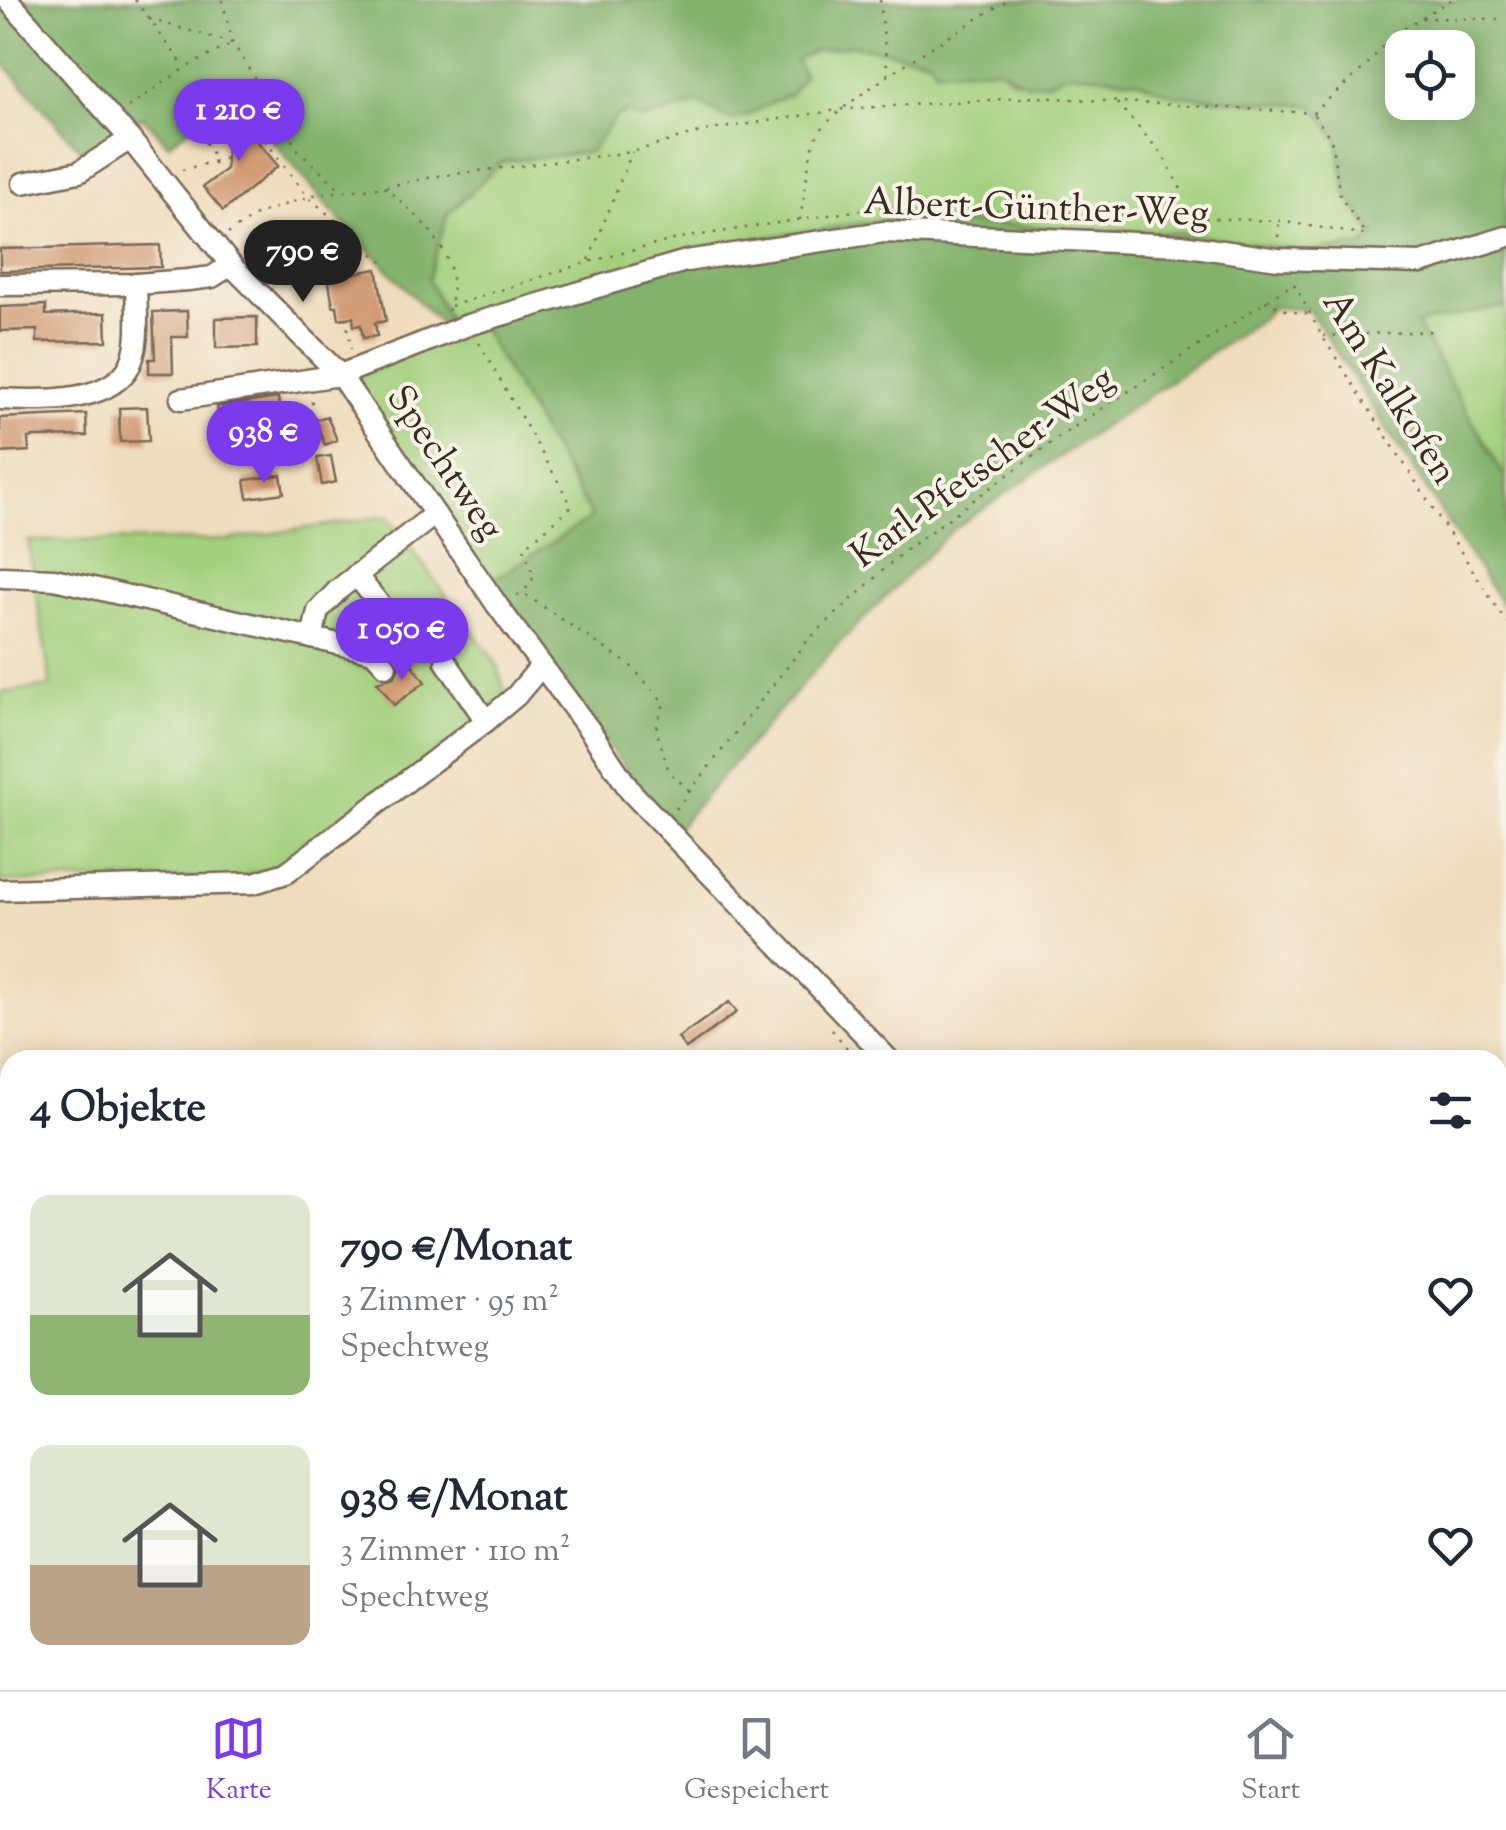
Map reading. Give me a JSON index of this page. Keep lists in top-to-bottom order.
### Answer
{
  "streets": {
    "street": ["Albert-Günther-Weg", "Spechtweg"],
    "path": ["Am Kalkofen", "Karl-Pfetscher-Weg"]
  },
  "crossings": [
    ["Albert-Günther-Weg", "Spechtweg"],
    ["Am Kalkofen", "Karl-Pfetscher-Weg"],
    ["Spechtweg", "Karl-Pfetscher-Weg"]
  ],
  "page": {
    "price": [
      "1 210 €",
      "790 €",
      "938 €",
      "1 050 €"
    ],
    "heading": "4 Objekte",
    "list": [
      {
        "name": "790 €/Monat",
        "note": "3 Zimmer · 95 m² · Spechtweg"
      },
      {
        "name": "938 €/Monat",
        "note": "3 Zimmer · 110 m² · Spechtweg"
      }
    ],
    "tabs": ["Karte", "Gespeichert", "Start"]
  }
}
